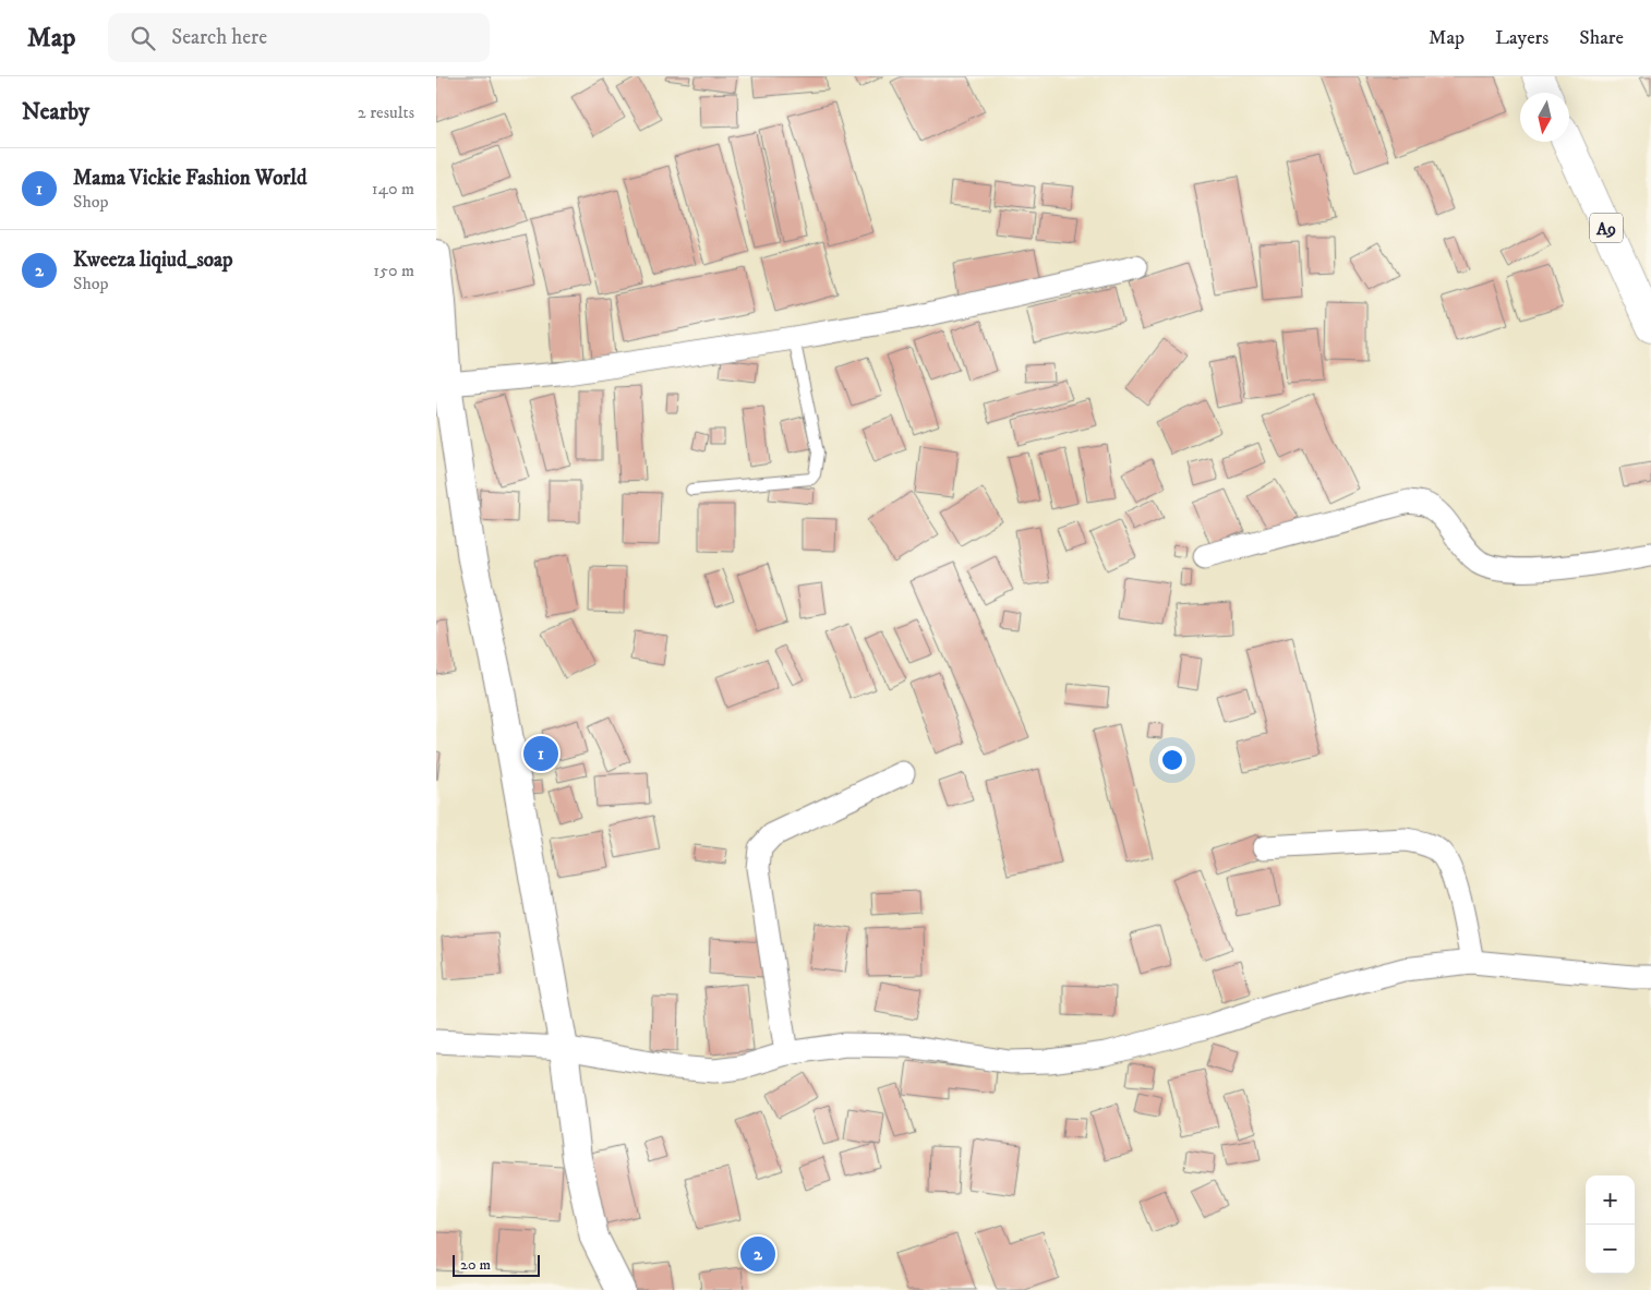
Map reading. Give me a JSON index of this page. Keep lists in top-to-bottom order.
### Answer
{
  "streets": {
    "main road": ["A9"]
  },
  "scale_bar": "20 m",
  "north": "bottom",
  "page": {
    "header": "Map",
    "search": "Search here",
    "nav": ["Map", "Layers", "Share"],
    "heading": ["Nearby", "2 results"],
    "list": [
      {
        "mark": "1",
        "name": "Mama Vickie Fashion World",
        "note": "Shop",
        "value": "140 m"
      },
      {
        "mark": "2",
        "name": "Kweeza liqiud_soap",
        "note": "Shop",
        "value": "150 m"
      }
    ],
    "pins": ["1", "2"],
    "map_buttons": ["+", "−"],
    "scale": "20 m"
  }
}
